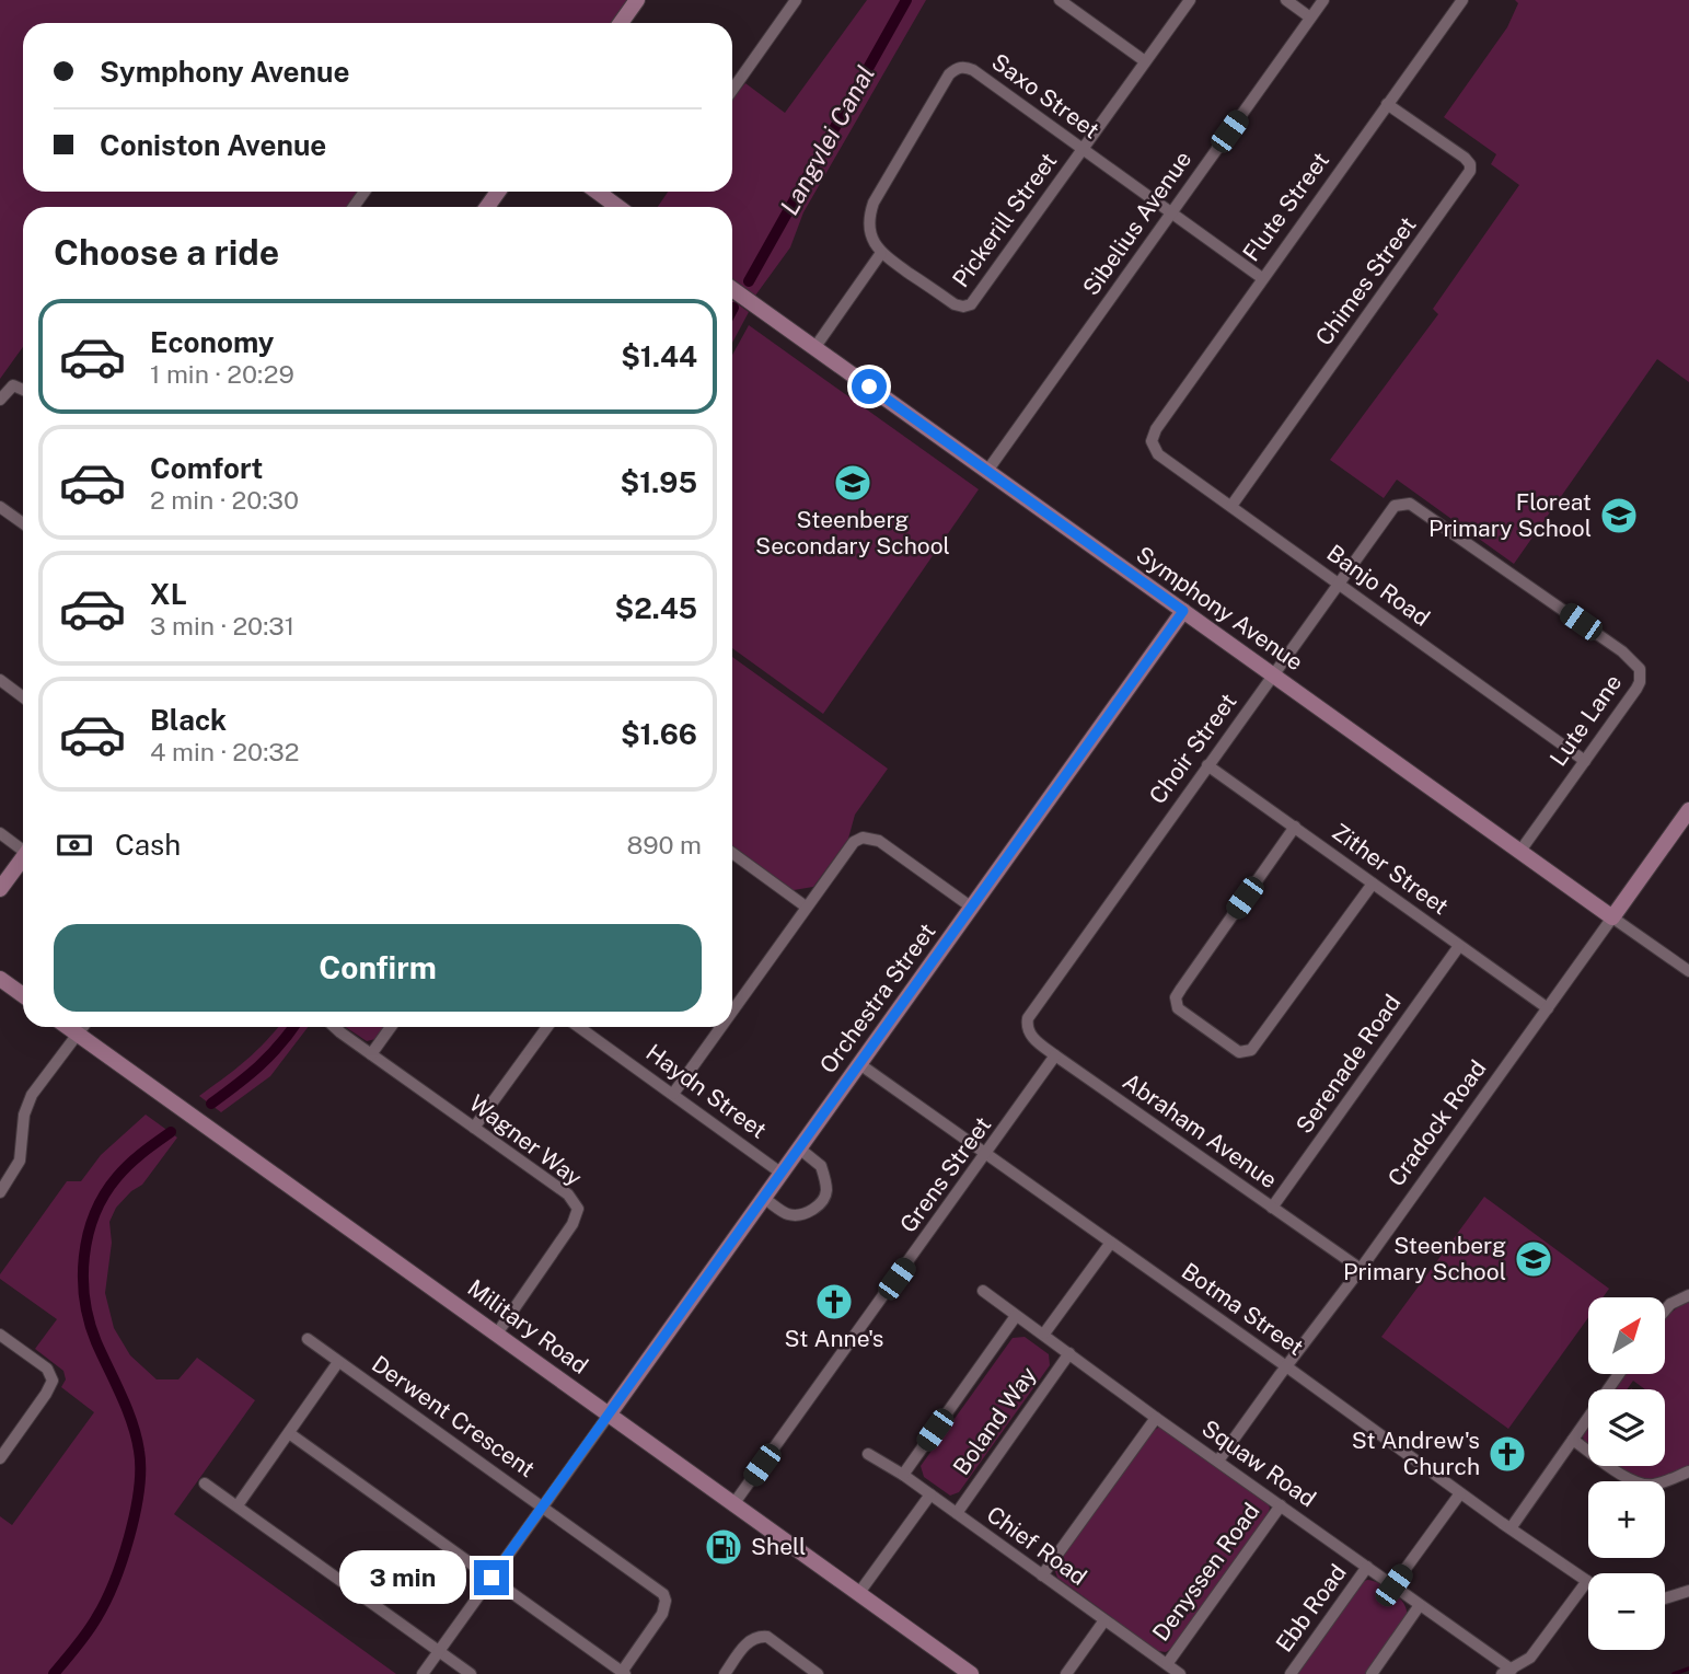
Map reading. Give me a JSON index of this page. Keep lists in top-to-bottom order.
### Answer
{
  "streets": {
    "street": [
      "Saxo Street",
      "Flute Street",
      "Pickerill Street",
      "Sibelius Avenue",
      "Chimes Street",
      "Banjo Road",
      "Symphony Avenue",
      "Lute Lane",
      "Choir Street",
      "Zither Street",
      "Orchestra Street",
      "Serenade Road",
      "Haydn Street",
      "Cradock Road",
      "Abraham Avenue",
      "Wagner Way",
      "Grens Street",
      "Botma Street",
      "Military Road",
      "Derwent Crescent",
      "Boland Way",
      "Squaw Road",
      "Chief Road",
      "Denyssen Road",
      "Ebb Road"
    ]
  },
  "crossings": [
    ["Saxo Street", "Flute Street"],
    ["Saxo Street", "Pickerill Street"],
    ["Saxo Street", "Sibelius Avenue"],
    ["Flute Street", "Chimes Street"],
    ["Flute Street", "Banjo Road"],
    ["Sibelius Avenue", "Symphony Avenue"],
    ["Chimes Street", "Banjo Road"],
    ["Banjo Road", "Lute Lane"],
    ["Banjo Road", "Choir Street"],
    ["Symphony Avenue", "Lute Lane"],
    ["Symphony Avenue", "Choir Street"],
    ["Symphony Avenue", "Orchestra Street"],
    ["Symphony Avenue", "Cradock Road"],
    ["Lute Lane", "Choir Street"],
    ["Choir Street", "Zither Street"],
    ["Choir Street", "Abraham Avenue"],
    ["Zither Street", "Serenade Road"],
    ["Zither Street", "Cradock Road"],
    ["Orchestra Street", "Haydn Street"],
    ["Orchestra Street", "Botma Street"],
    ["Orchestra Street", "Military Road"],
    ["Serenade Road", "Abraham Avenue"],
    ["Cradock Road", "Abraham Avenue"],
    ["Cradock Road", "Botma Street"],
    ["Cradock Road", "Squaw Road"],
    ["Abraham Avenue", "Grens Street"],
    ["Wagner Way", "Military Road"],
    ["Grens Street", "Botma Street"],
    ["Grens Street", "Military Road"],
    ["Boland Way", "Squaw Road"],
    ["Boland Way", "Chief Road"],
    ["Squaw Road", "Denyssen Road"],
    ["Squaw Road", "Ebb Road"],
    ["Chief Road", "Denyssen Road"]
  ],
  "water": ["Langvlei Canal"],
  "places": {
    "school or university": ["Steenberg Secondary School", "Floreat Primary School", "Steenberg Primary School"],
    "church": ["St Anne's", "St Andrew's Church"],
    "fuel station": ["Shell"]
  },
  "north": "top right",
  "page": {
    "banner": ["Symphony Avenue", "Coniston Avenue"],
    "heading": "Choose a ride",
    "list": [
      {
        "name": "Economy",
        "note": "1 min · 20:29",
        "value": "$1.44"
      },
      {
        "name": "Comfort",
        "note": "2 min · 20:30",
        "value": "$1.95"
      },
      {
        "name": "XL",
        "note": "3 min · 20:31",
        "value": "$2.45"
      },
      {
        "name": "Black",
        "note": "4 min · 20:32",
        "value": "$1.66"
      }
    ],
    "pay": ["Cash", "890 m"],
    "buttons": "Confirm",
    "map_buttons": ["+", "−"],
    "bubble": "3 min"
  }
}
